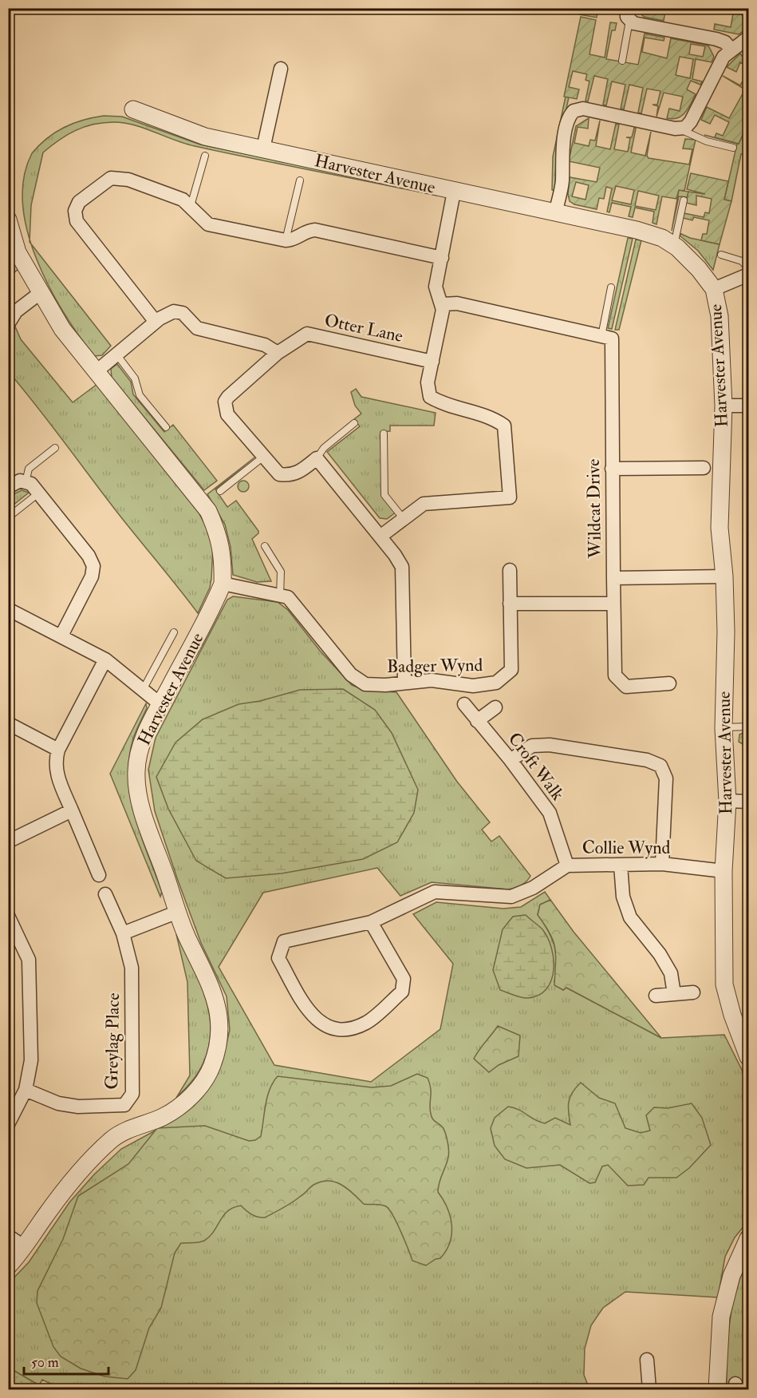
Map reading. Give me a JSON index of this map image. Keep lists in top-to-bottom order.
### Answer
{
  "streets": {
    "street": [
      "Harvester Avenue",
      "Otter Lane",
      "Wildcat Drive",
      "Badger Wynd",
      "Croft Walk",
      "Collie Wynd",
      "Greylag Place"
    ]
  },
  "crossings": [
    ["Harvester Avenue", "Wildcat Drive"],
    ["Harvester Avenue", "Badger Wynd"],
    ["Harvester Avenue", "Collie Wynd"],
    ["Croft Walk", "Collie Wynd"]
  ],
  "scale_bar": "50 m"
}
